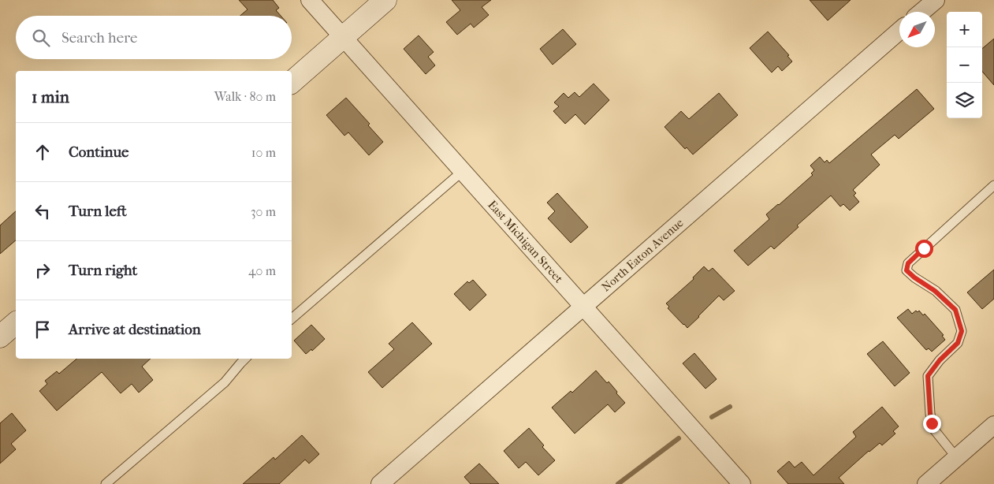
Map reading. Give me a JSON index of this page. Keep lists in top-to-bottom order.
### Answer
{
  "streets": {
    "street": ["East Michigan Street", "North Eaton Avenue"]
  },
  "crossings": [
    ["East Michigan Street", "North Eaton Avenue"]
  ],
  "north": "bottom left",
  "page": {
    "map_buttons": ["+", "−"],
    "search": "Search here",
    "heading": ["1 min", "Walk · 80 m"],
    "list": [
      ["Continue", "10 m"],
      ["Turn left", "30 m"],
      ["Turn right", "40 m"],
      "Arrive at destination"
    ]
  }
}
